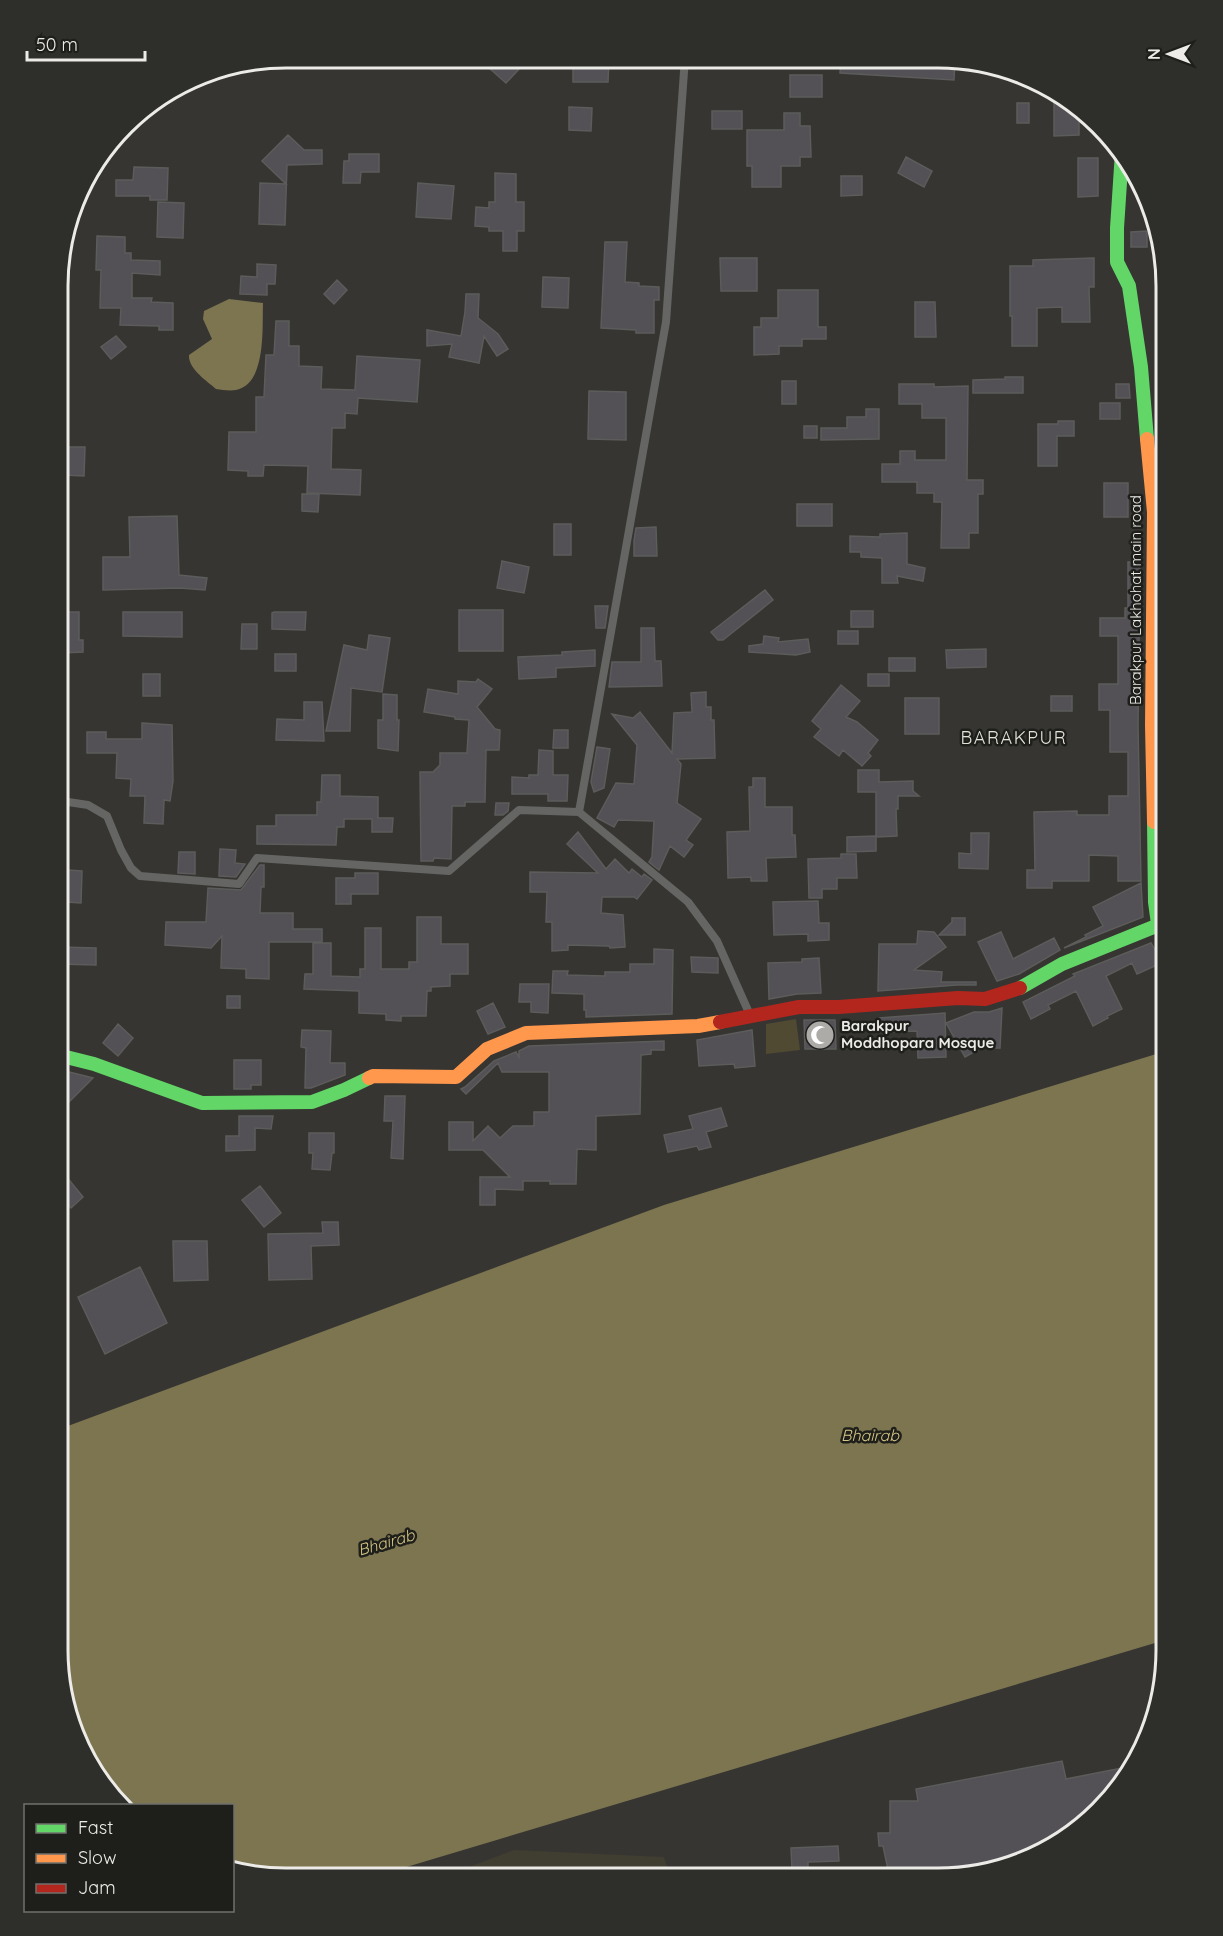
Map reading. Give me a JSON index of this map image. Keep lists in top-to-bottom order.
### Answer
{
  "streets": {
    "street": ["Barakpur Lakhohat main road"]
  },
  "districts": ["BARAKPUR"],
  "water": ["Bhairab"],
  "places": {
    "mosque": ["Barakpur Moddhopara Mosque"]
  },
  "legend": ["Fast", "Slow", "Jam"],
  "scale_bar": "50 m",
  "north": "left"
}
